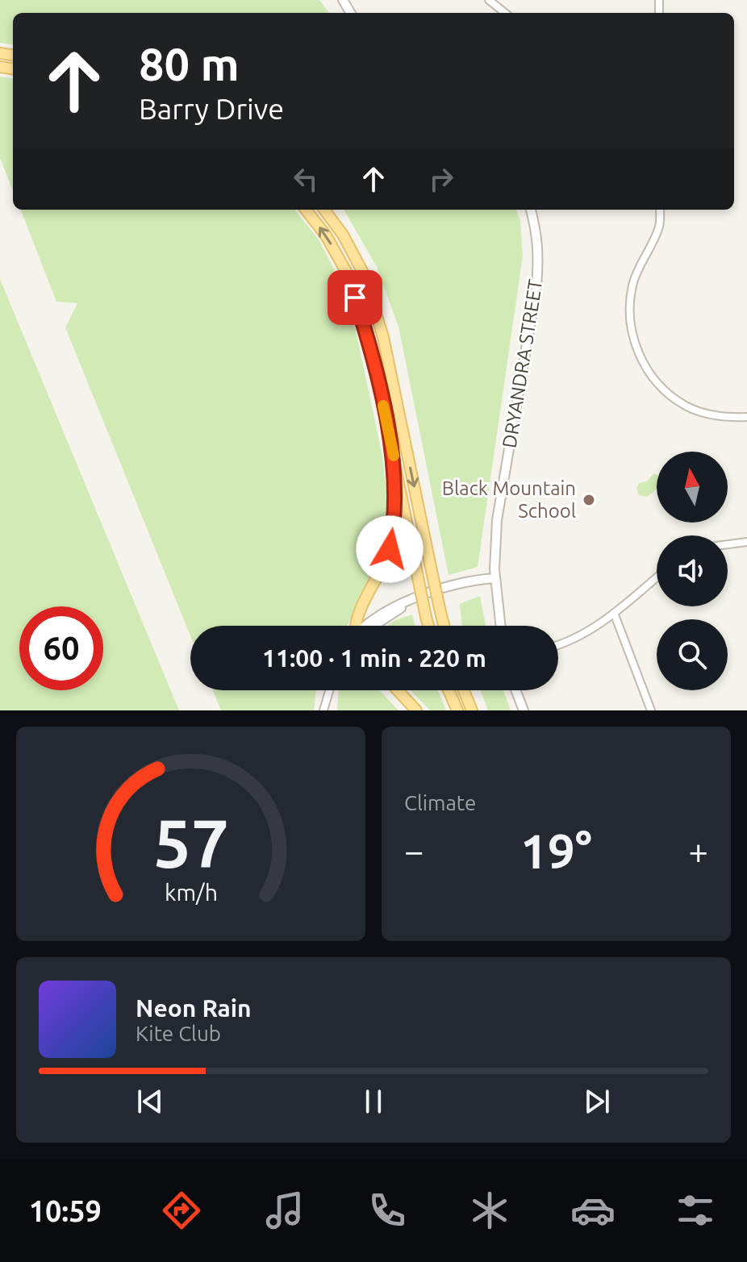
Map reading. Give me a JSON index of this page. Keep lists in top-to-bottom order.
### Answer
{
  "streets": {
    "street": ["DRYANDRA STREET"]
  },
  "places": ["Black Mountain School"],
  "north": "top",
  "page": {
    "turn": ["80 m", "Barry Drive"],
    "limit": "60",
    "trip": "11:00 · 1 min · 220 m",
    "tile": "Climate",
    "heat": ["−", "19°", "+"],
    "song": ["Neon Rain", "Kite Club"],
    "tabs": "10:59",
    "gauge": ["57", "km/h"]
  }
}
